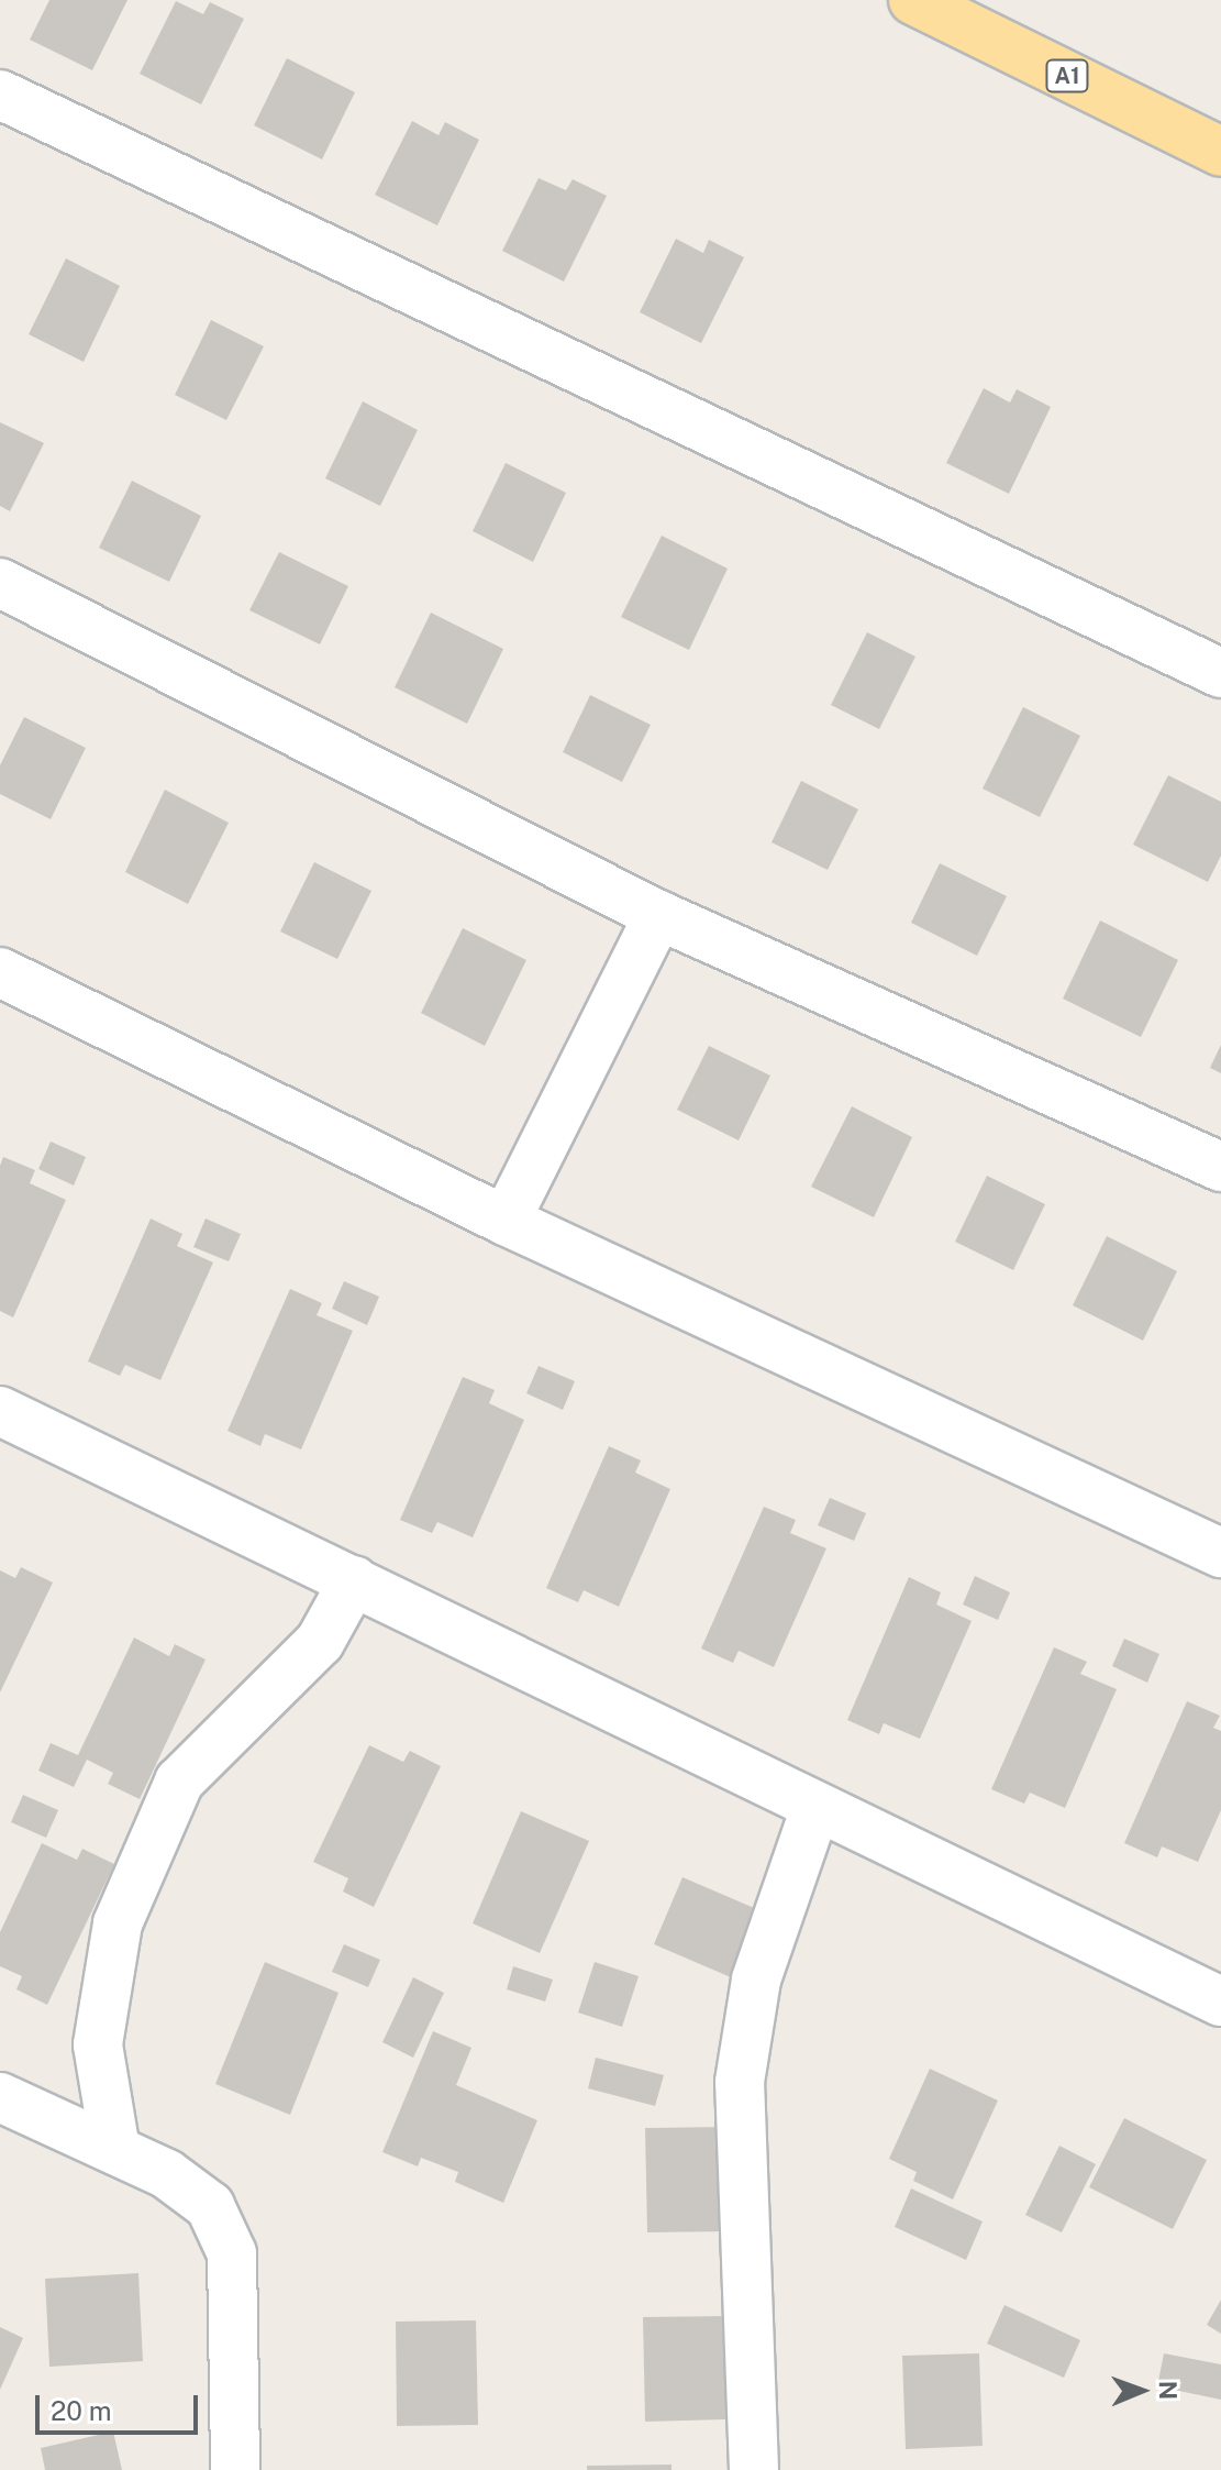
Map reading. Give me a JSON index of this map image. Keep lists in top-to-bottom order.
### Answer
{
  "streets": {
    "highway": ["A1"]
  },
  "scale_bar": "20 m",
  "north": "right"
}
